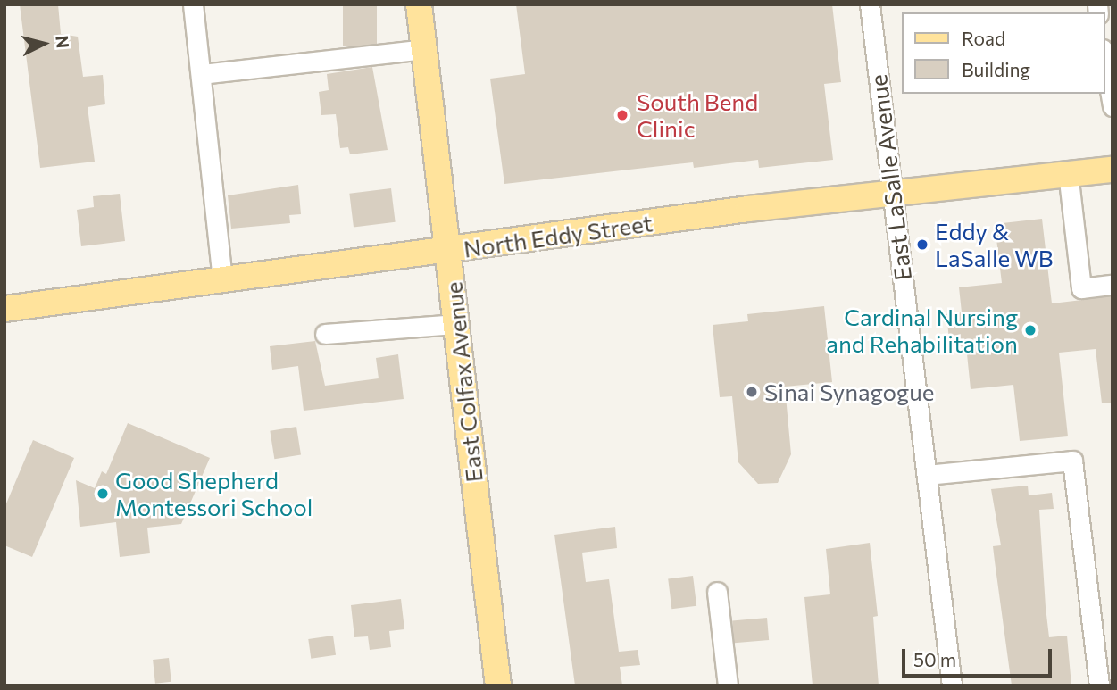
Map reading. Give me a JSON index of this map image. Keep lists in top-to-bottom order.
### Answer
{
  "streets": {
    "main road": ["North Eddy Street", "East Colfax Avenue"],
    "street": ["East LaSalle Avenue"]
  },
  "crossings": [
    ["East LaSalle Avenue", "North Eddy Street"],
    ["North Eddy Street", "East Colfax Avenue"]
  ],
  "places": [
    "South Bend Clinic",
    "Eddy & LaSalle WB",
    "Cardinal Nursing and Rehabilitation",
    "Sinai Synagogue",
    "Good Shepherd Montessori School"
  ],
  "legend": ["Road", "Building"],
  "scale_bar": "50 m",
  "north": "right"
}
